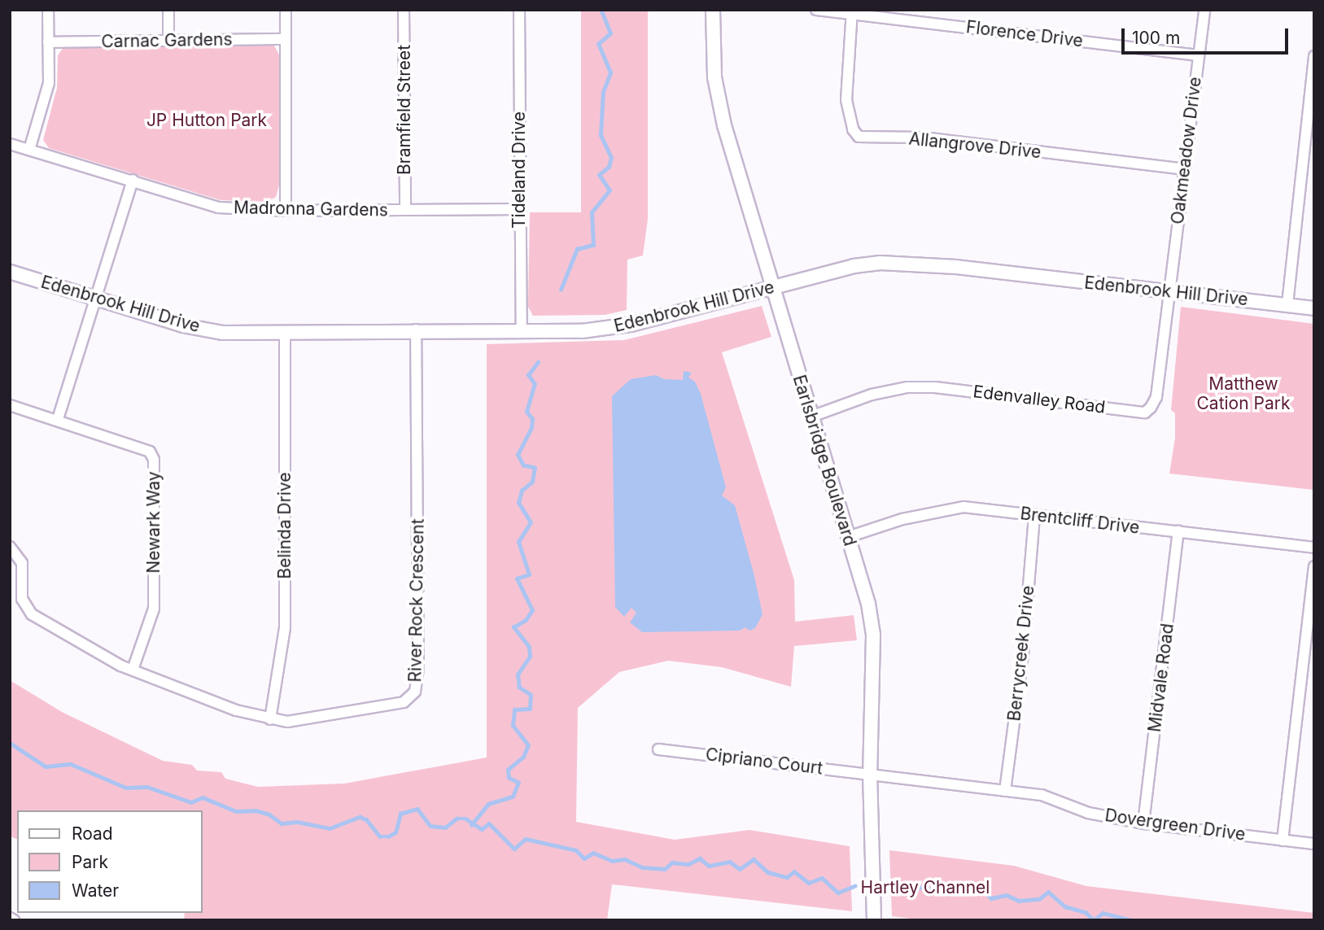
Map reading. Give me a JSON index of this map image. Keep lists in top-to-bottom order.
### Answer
{
  "streets": {
    "street": [
      "Florence Drive",
      "Carnac Gardens",
      "Bramfield Street",
      "Allangrove Drive",
      "Oakmeadow Drive",
      "Tideland Drive",
      "Madronna Gardens",
      "Edenbrook Hill Drive",
      "Edenvalley Road",
      "Earlsbridge Boulevard",
      "Brentcliff Drive",
      "Newark Way",
      "Belinda Drive",
      "River Rock Crescent",
      "Berrycreek Drive",
      "Midvale Road",
      "Cipriano Court",
      "Dovergreen Drive"
    ]
  },
  "crossings": [
    ["Florence Drive", "Allangrove Drive"],
    ["Florence Drive", "Oakmeadow Drive"],
    ["Bramfield Street", "Madronna Gardens"],
    ["Allangrove Drive", "Oakmeadow Drive"],
    ["Oakmeadow Drive", "Edenbrook Hill Drive"],
    ["Oakmeadow Drive", "Edenvalley Road"],
    ["Tideland Drive", "Madronna Gardens"],
    ["Tideland Drive", "Edenbrook Hill Drive"],
    ["Edenbrook Hill Drive", "Edenvalley Road"],
    ["Edenbrook Hill Drive", "Earlsbridge Boulevard"],
    ["Edenbrook Hill Drive", "Belinda Drive"],
    ["Edenbrook Hill Drive", "River Rock Crescent"],
    ["Edenvalley Road", "Earlsbridge Boulevard"],
    ["Earlsbridge Boulevard", "Brentcliff Drive"],
    ["Earlsbridge Boulevard", "Cipriano Court"],
    ["Earlsbridge Boulevard", "Dovergreen Drive"],
    ["Brentcliff Drive", "Berrycreek Drive"],
    ["Brentcliff Drive", "Midvale Road"],
    ["Newark Way", "River Rock Crescent"],
    ["Belinda Drive", "River Rock Crescent"],
    ["Berrycreek Drive", "Dovergreen Drive"],
    ["Midvale Road", "Dovergreen Drive"],
    ["Cipriano Court", "Dovergreen Drive"]
  ],
  "parks": ["JP Hutton Park", "Matthew Cation Park", "Hartley Channel"],
  "legend": ["Road", "Park", "Water"],
  "scale_bar": "100 m"
}
